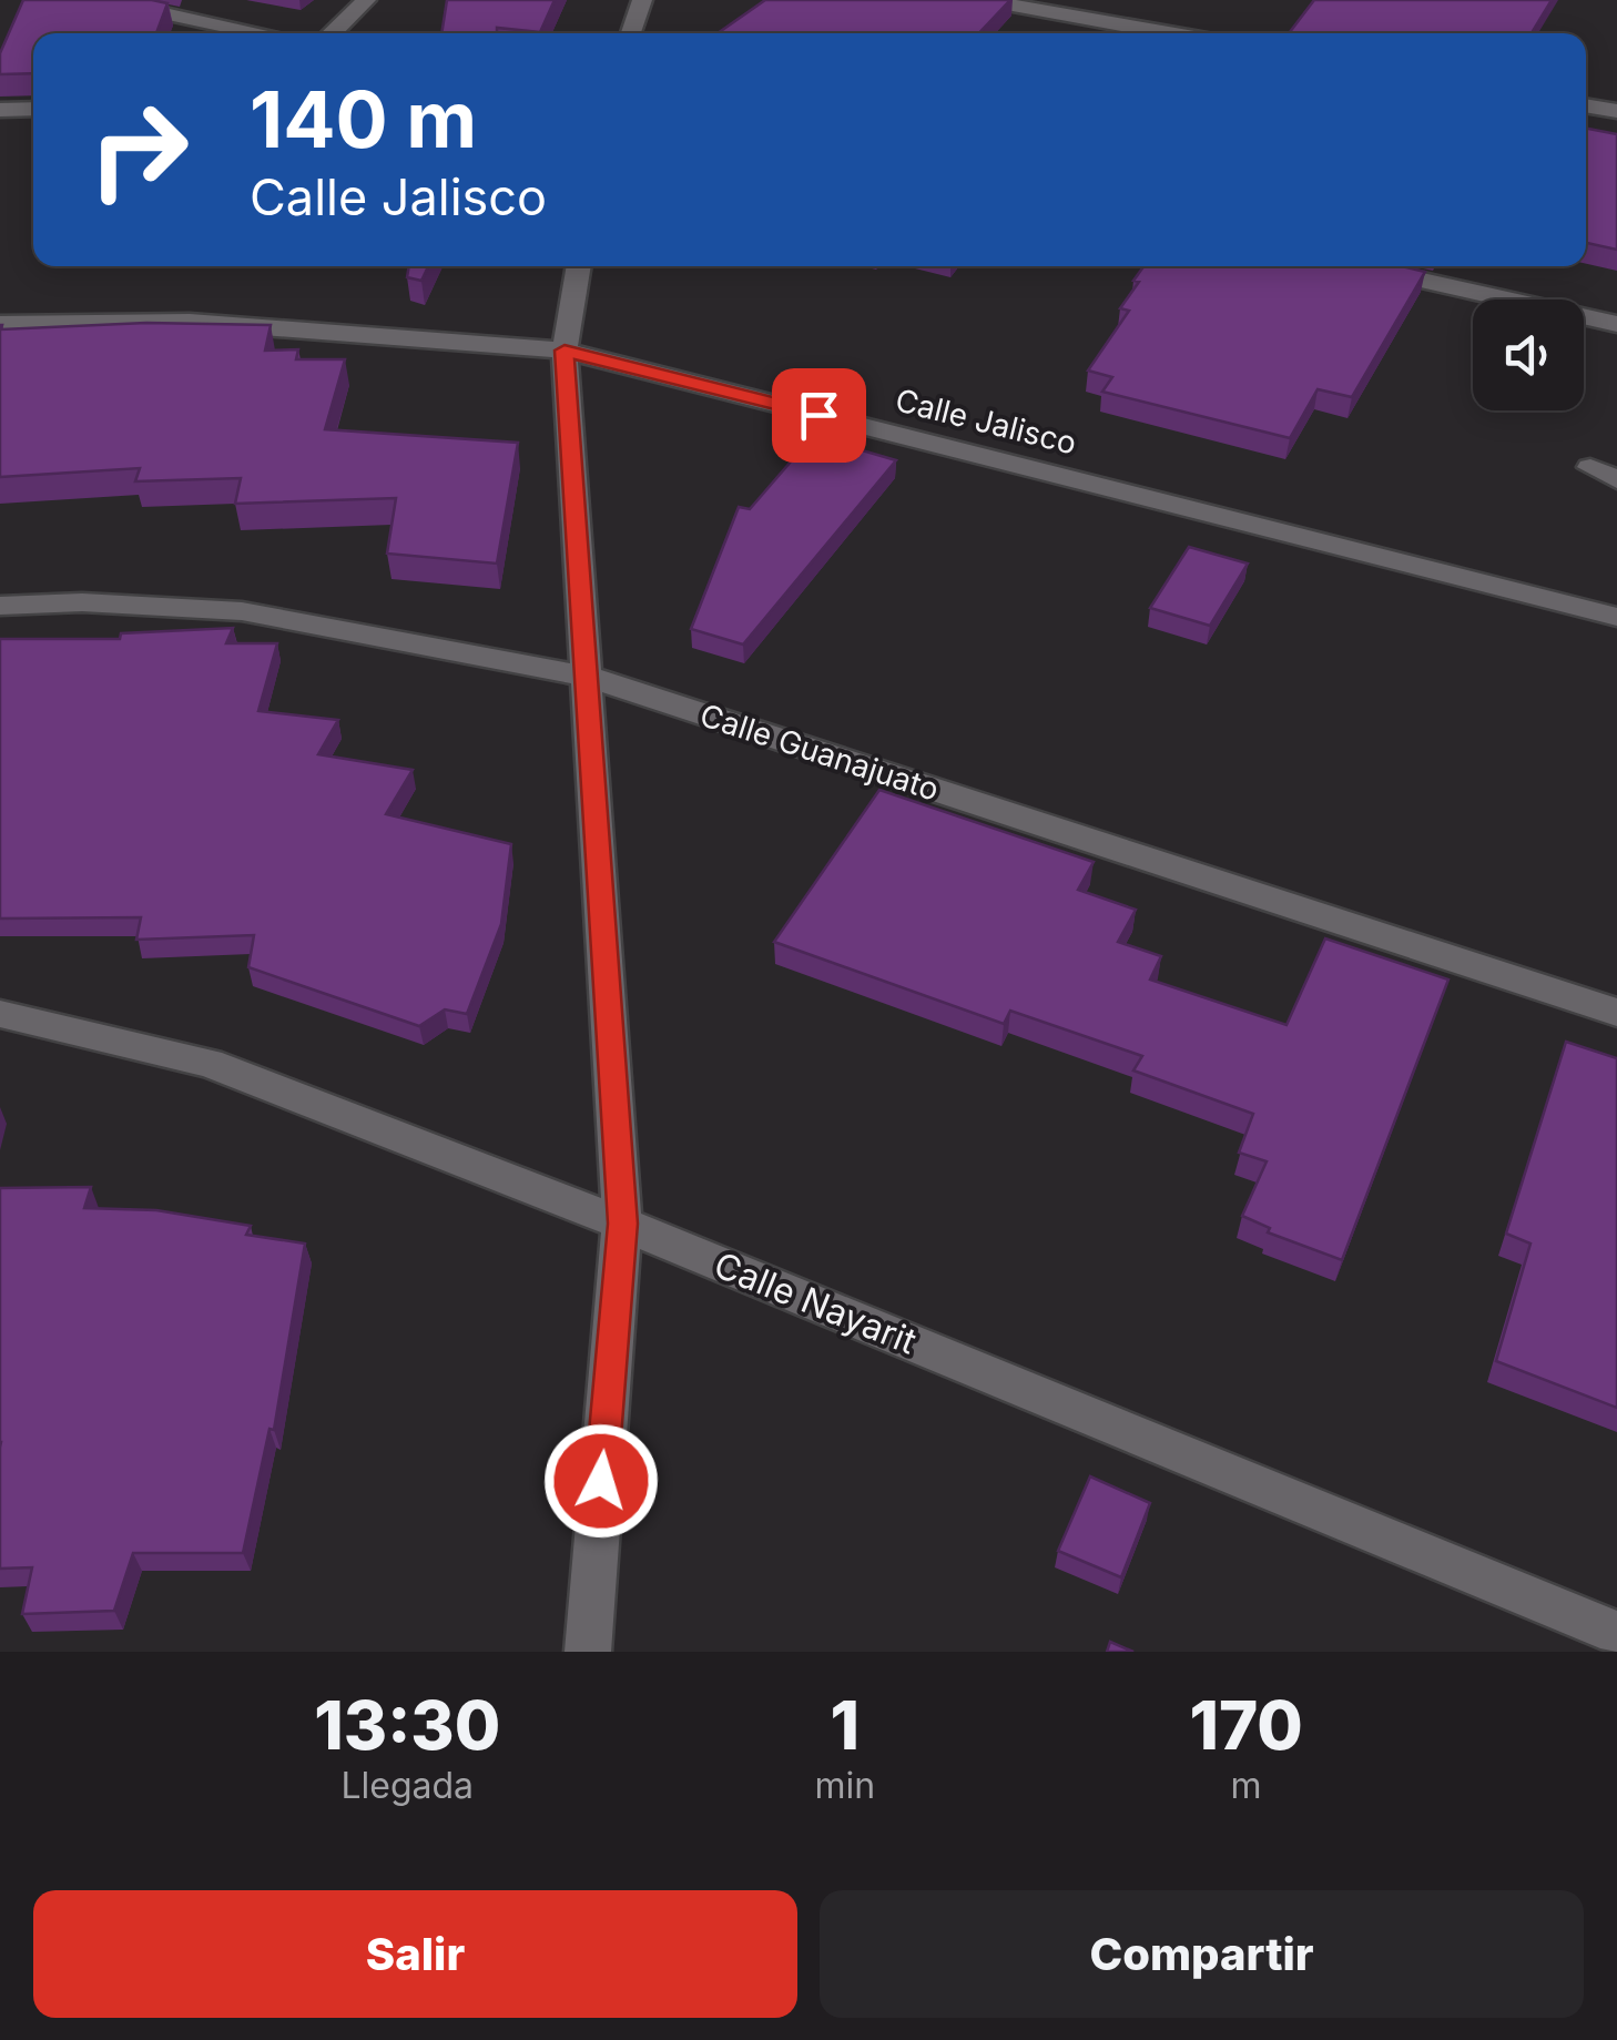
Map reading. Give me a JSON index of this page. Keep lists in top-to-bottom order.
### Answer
{
  "streets": {
    "street": ["Calle Jalisco", "Calle Guanajuato", "Calle Nayarit"]
  },
  "page": {
    "turn": ["140 m", "Calle Jalisco"],
    "eta": [
      "13:30",
      "Llegada",
      "1",
      "min",
      "170",
      "m"
    ],
    "buttons": ["Salir", "Compartir"]
  }
}
